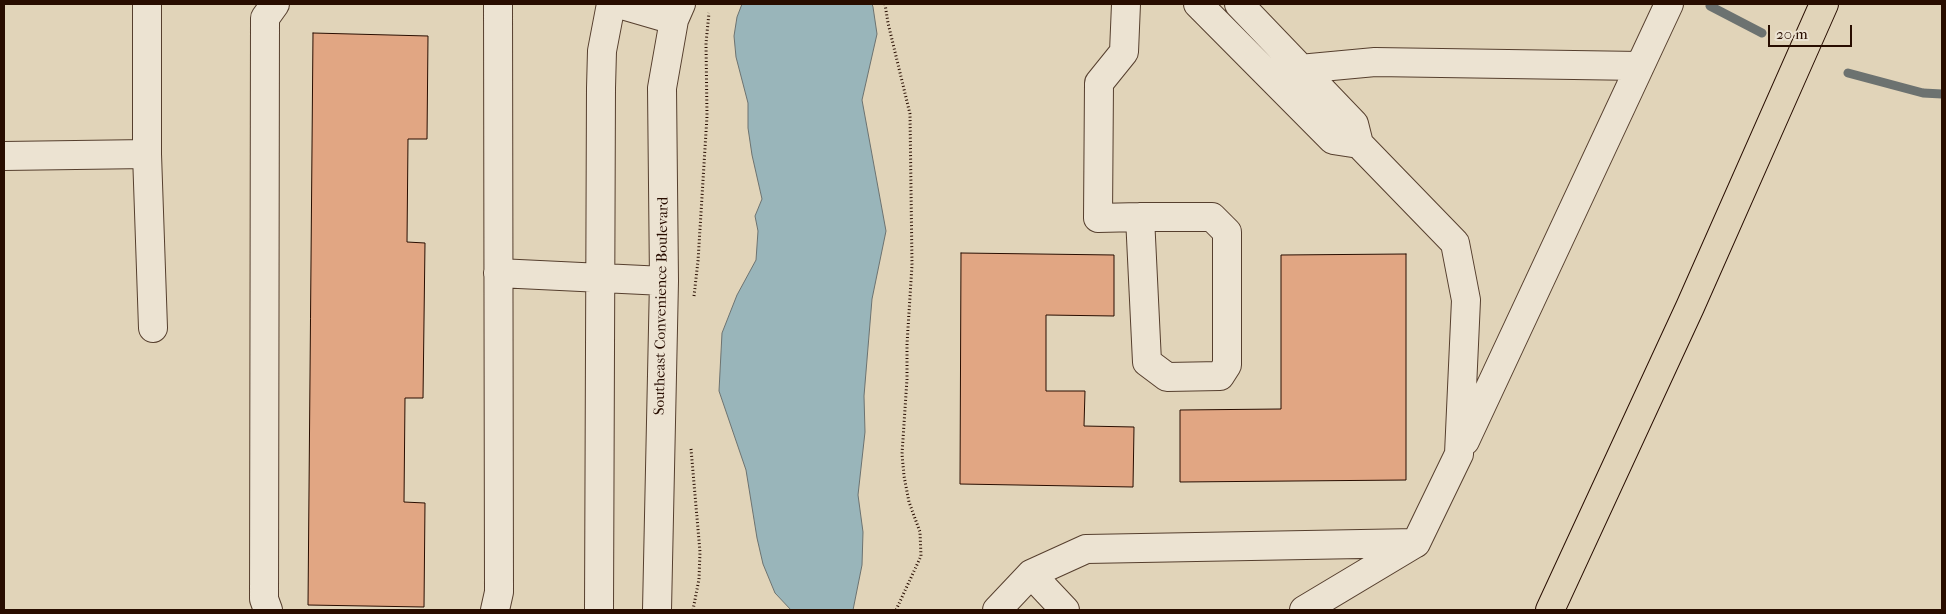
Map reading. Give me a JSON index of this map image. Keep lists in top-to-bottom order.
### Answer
{
  "streets": {
    "street": ["Southeast Convenience Boulevard"]
  },
  "scale_bar": "20 m"
}
